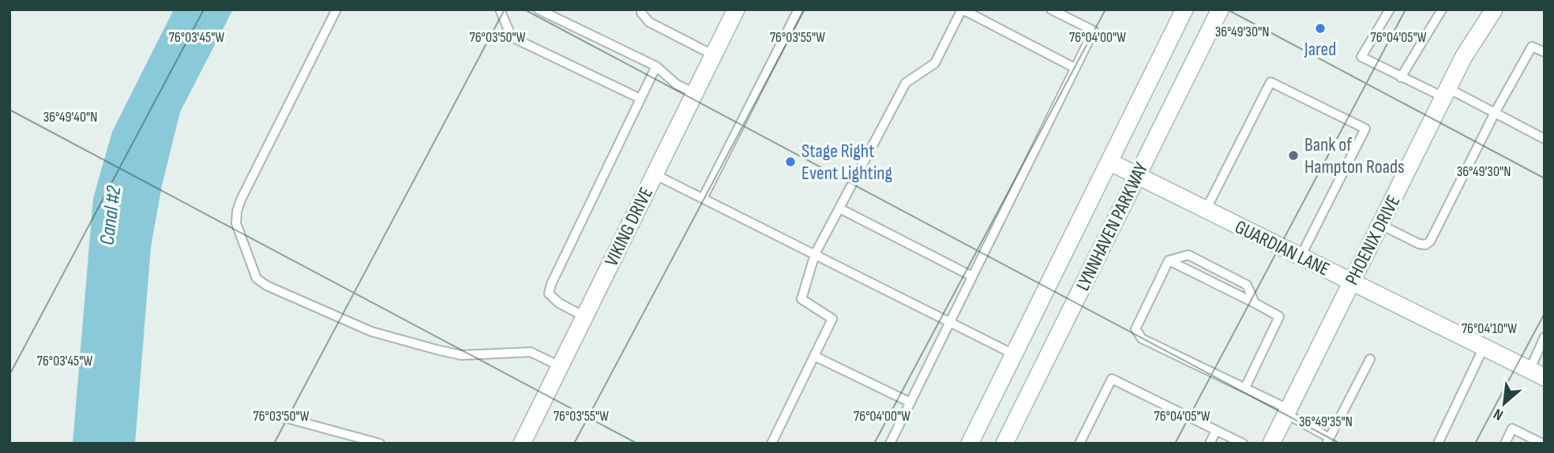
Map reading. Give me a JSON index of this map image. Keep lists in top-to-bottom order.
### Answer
{
  "streets": {
    "street": [
      "VIKING DRIVE",
      "LYNNHAVEN PARKWAY",
      "PHOENIX DRIVE",
      "GUARDIAN LANE"
    ]
  },
  "crossings": [
    ["LYNNHAVEN PARKWAY", "GUARDIAN LANE"],
    ["PHOENIX DRIVE", "GUARDIAN LANE"]
  ],
  "water": ["Canal #2"],
  "places": ["Jared", "Bank of Hampton Roads", "Stage Right Event Lighting"],
  "north": "bottom left",
  "coordinates": [
    "36°49'30\"N",
    "76°03'45\"W",
    "76°03'50\"W",
    "76°03'55\"W",
    "76°04'00\"W",
    "76°04'05\"W",
    "36°49'40\"N",
    "76°04'10\"W",
    "36°49'35\"N"
  ]
}
